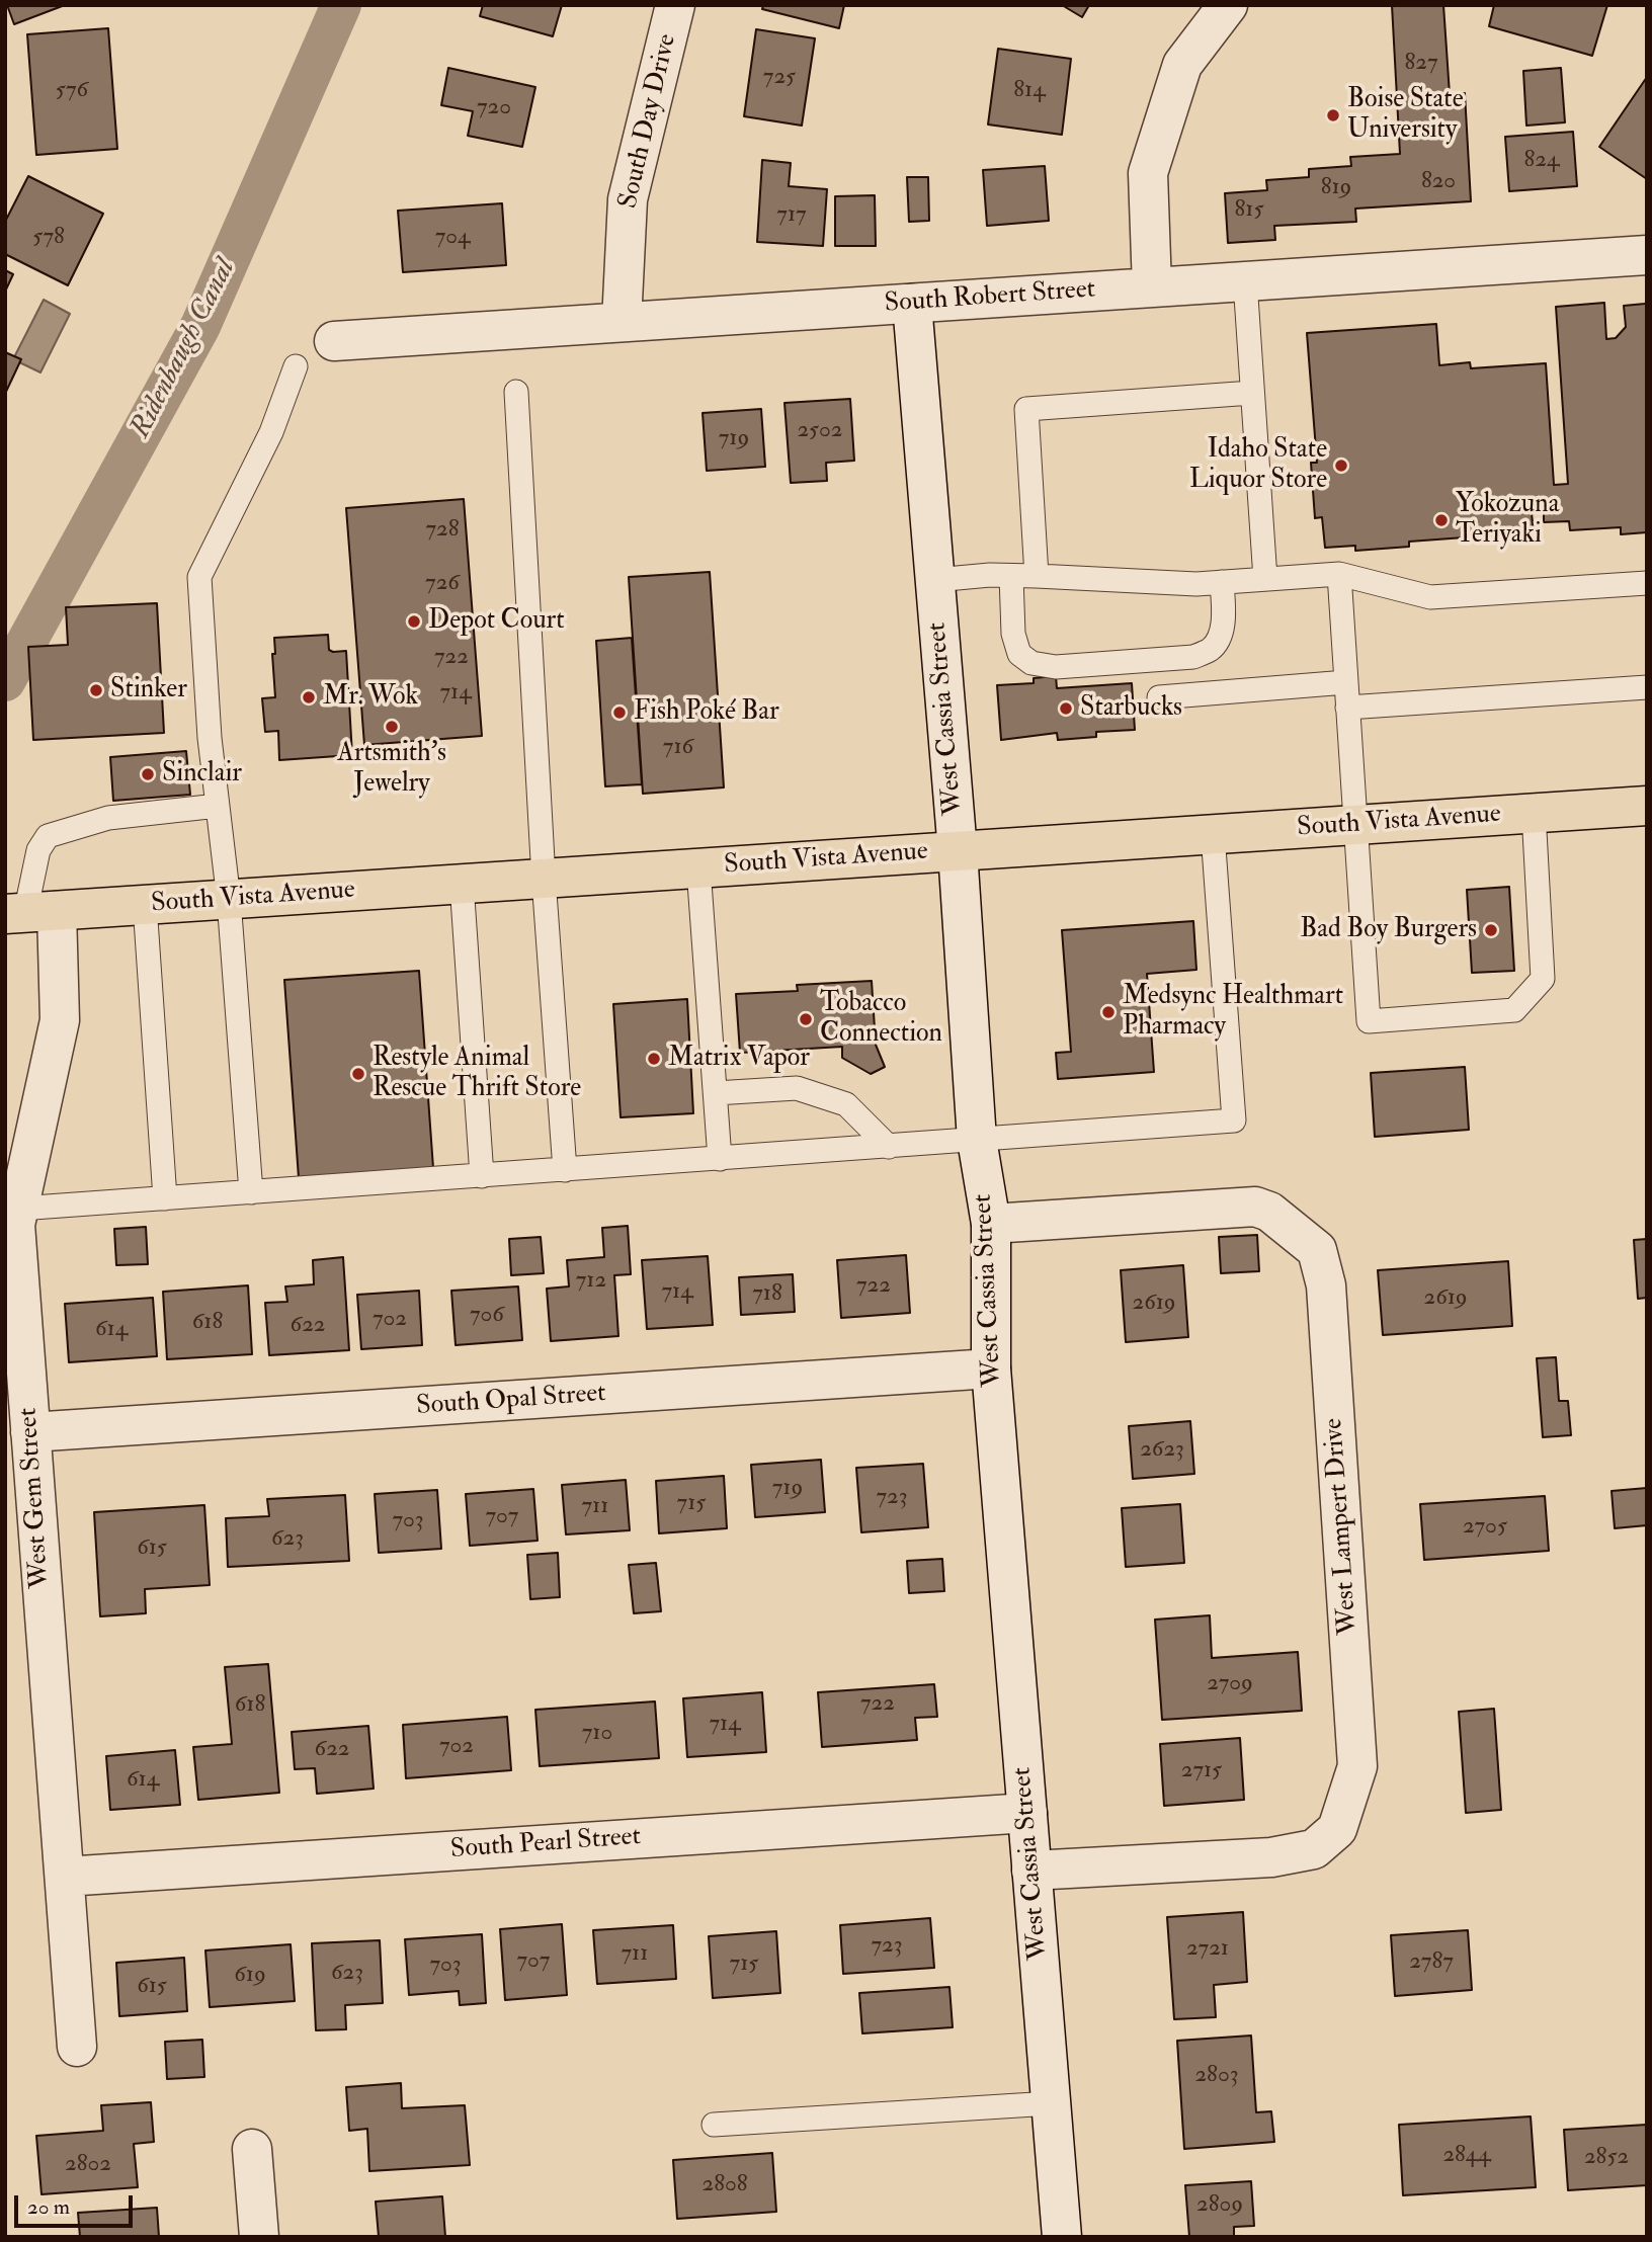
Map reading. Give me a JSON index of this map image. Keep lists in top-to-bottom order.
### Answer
{
  "streets": {
    "main road": ["South Vista Avenue"],
    "street": [
      "South Day Drive",
      "South Robert Street",
      "West Cassia Street",
      "South Opal Street",
      "West Gem Street",
      "West Lampert Drive",
      "South Pearl Street"
    ]
  },
  "crossings": [
    ["South Day Drive", "South Robert Street"],
    ["South Robert Street", "West Cassia Street"],
    ["West Cassia Street", "South Vista Avenue"],
    ["West Cassia Street", "South Opal Street"],
    ["West Cassia Street", "West Lampert Drive"],
    ["West Cassia Street", "South Pearl Street"],
    ["South Vista Avenue", "West Gem Street"],
    ["South Opal Street", "West Gem Street"],
    ["West Gem Street", "South Pearl Street"]
  ],
  "water": ["Ridenbaugh Canal"],
  "places": [
    "Boise State University",
    "Idaho State Liquor Store",
    "Yokozuna Teriyaki",
    "Depot Court",
    "Stinker",
    "Mr. Wok",
    "Starbucks",
    "Fish Poké Bar",
    "Artsmith's Jewelry",
    "Sinclair",
    "Bad Boy Burgers",
    "Medsync Healthmart Pharmacy",
    "Tobacco Connection",
    "Matrix Vapor",
    "Restyle Animal Rescue Thrift Store"
  ],
  "house_numbers": [
    "827",
    "725",
    "576",
    "814",
    "720",
    "824",
    "820",
    "819",
    "815",
    "717",
    "578",
    "704",
    "2502",
    "719",
    "728",
    "726",
    "722",
    "714",
    "716",
    "712",
    "722",
    "714",
    "718",
    "2619",
    "2619",
    "706",
    "702",
    "618",
    "622",
    "614",
    "2623",
    "719",
    "723",
    "715",
    "711",
    "707",
    "703",
    "2705",
    "623",
    "615",
    "2709",
    "722",
    "618",
    "714",
    "710",
    "702",
    "622",
    "2715",
    "614",
    "723",
    "2721",
    "711",
    "707",
    "2787",
    "715",
    "703",
    "623",
    "619",
    "615",
    "2803",
    "2844",
    "2852",
    "2802",
    "2808",
    "2809"
  ],
  "scale_bar": "20 m"
}
